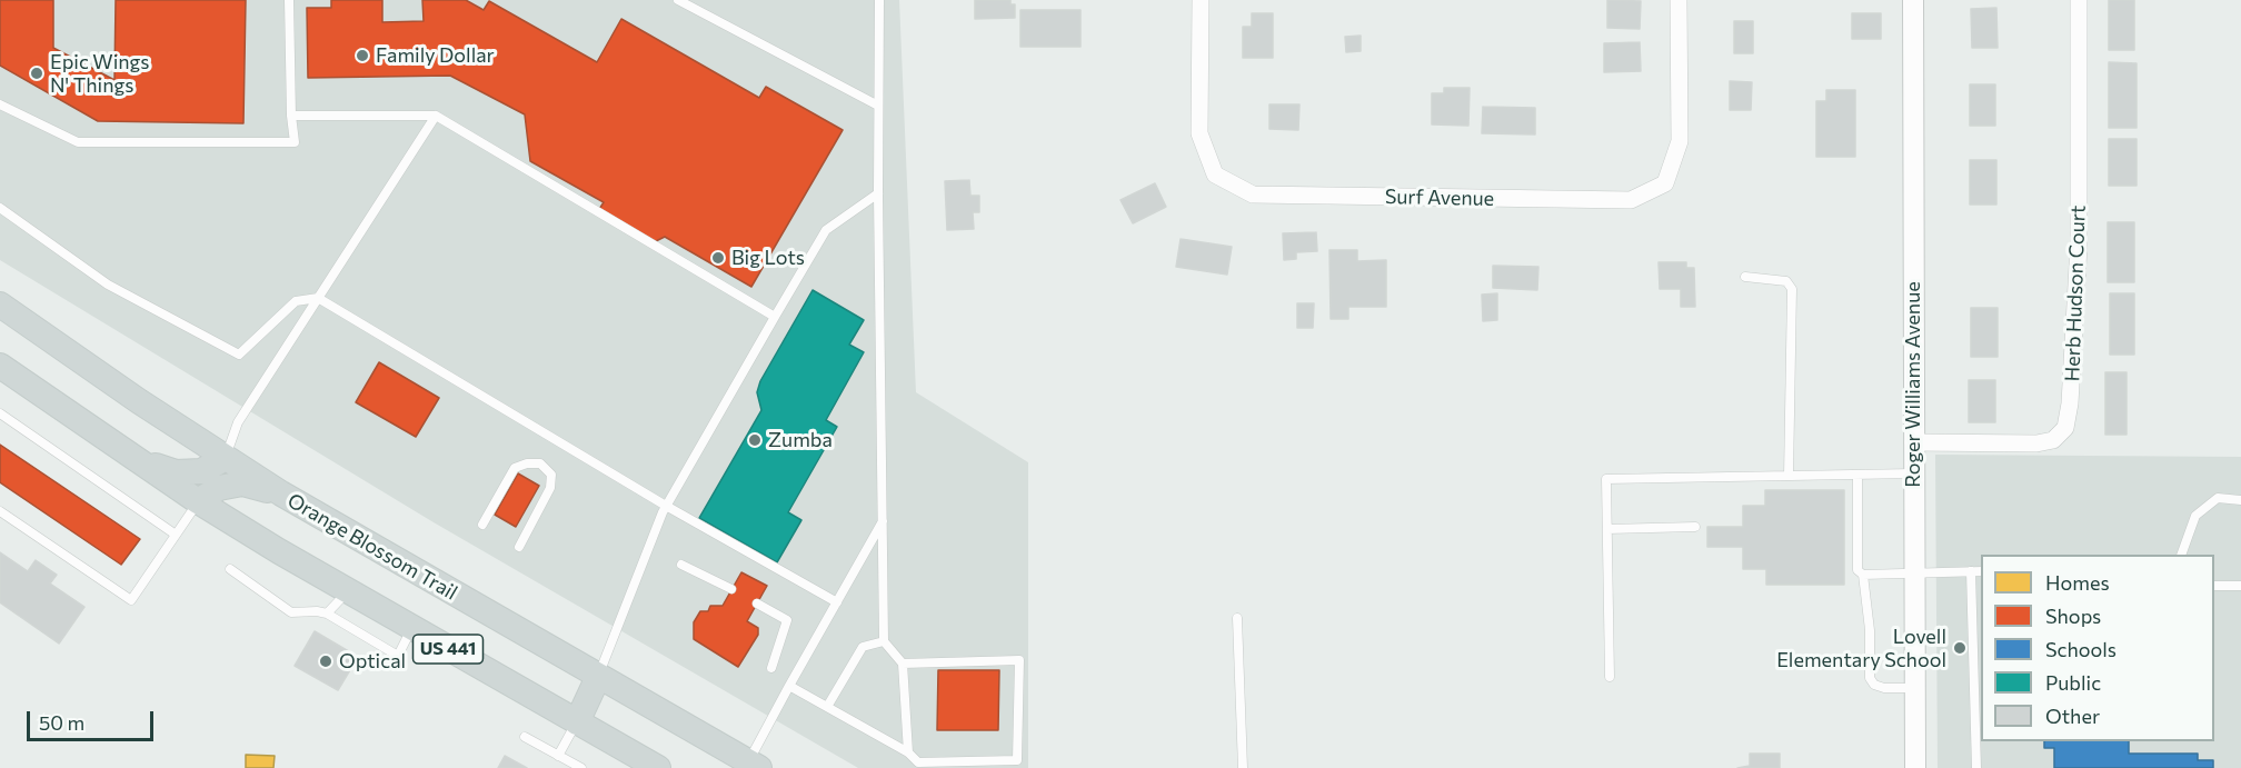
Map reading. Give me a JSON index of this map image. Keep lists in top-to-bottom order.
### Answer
{
  "streets": {
    "main road": ["Orange Blossom Trail", "US 441"],
    "street": ["Surf Avenue", "Herb Hudson Court", "Roger Williams Avenue"]
  },
  "crossings": [
    ["Herb Hudson Court", "Roger Williams Avenue"]
  ],
  "places": [
    "Family Dollar",
    "Epic Wings N' Things",
    "Big Lots",
    "Zumba",
    "Lovell Elementary School",
    "Optical"
  ],
  "legend": [
    "Homes",
    "Shops",
    "Schools",
    "Public",
    "Other"
  ],
  "scale_bar": "50 m"
}
